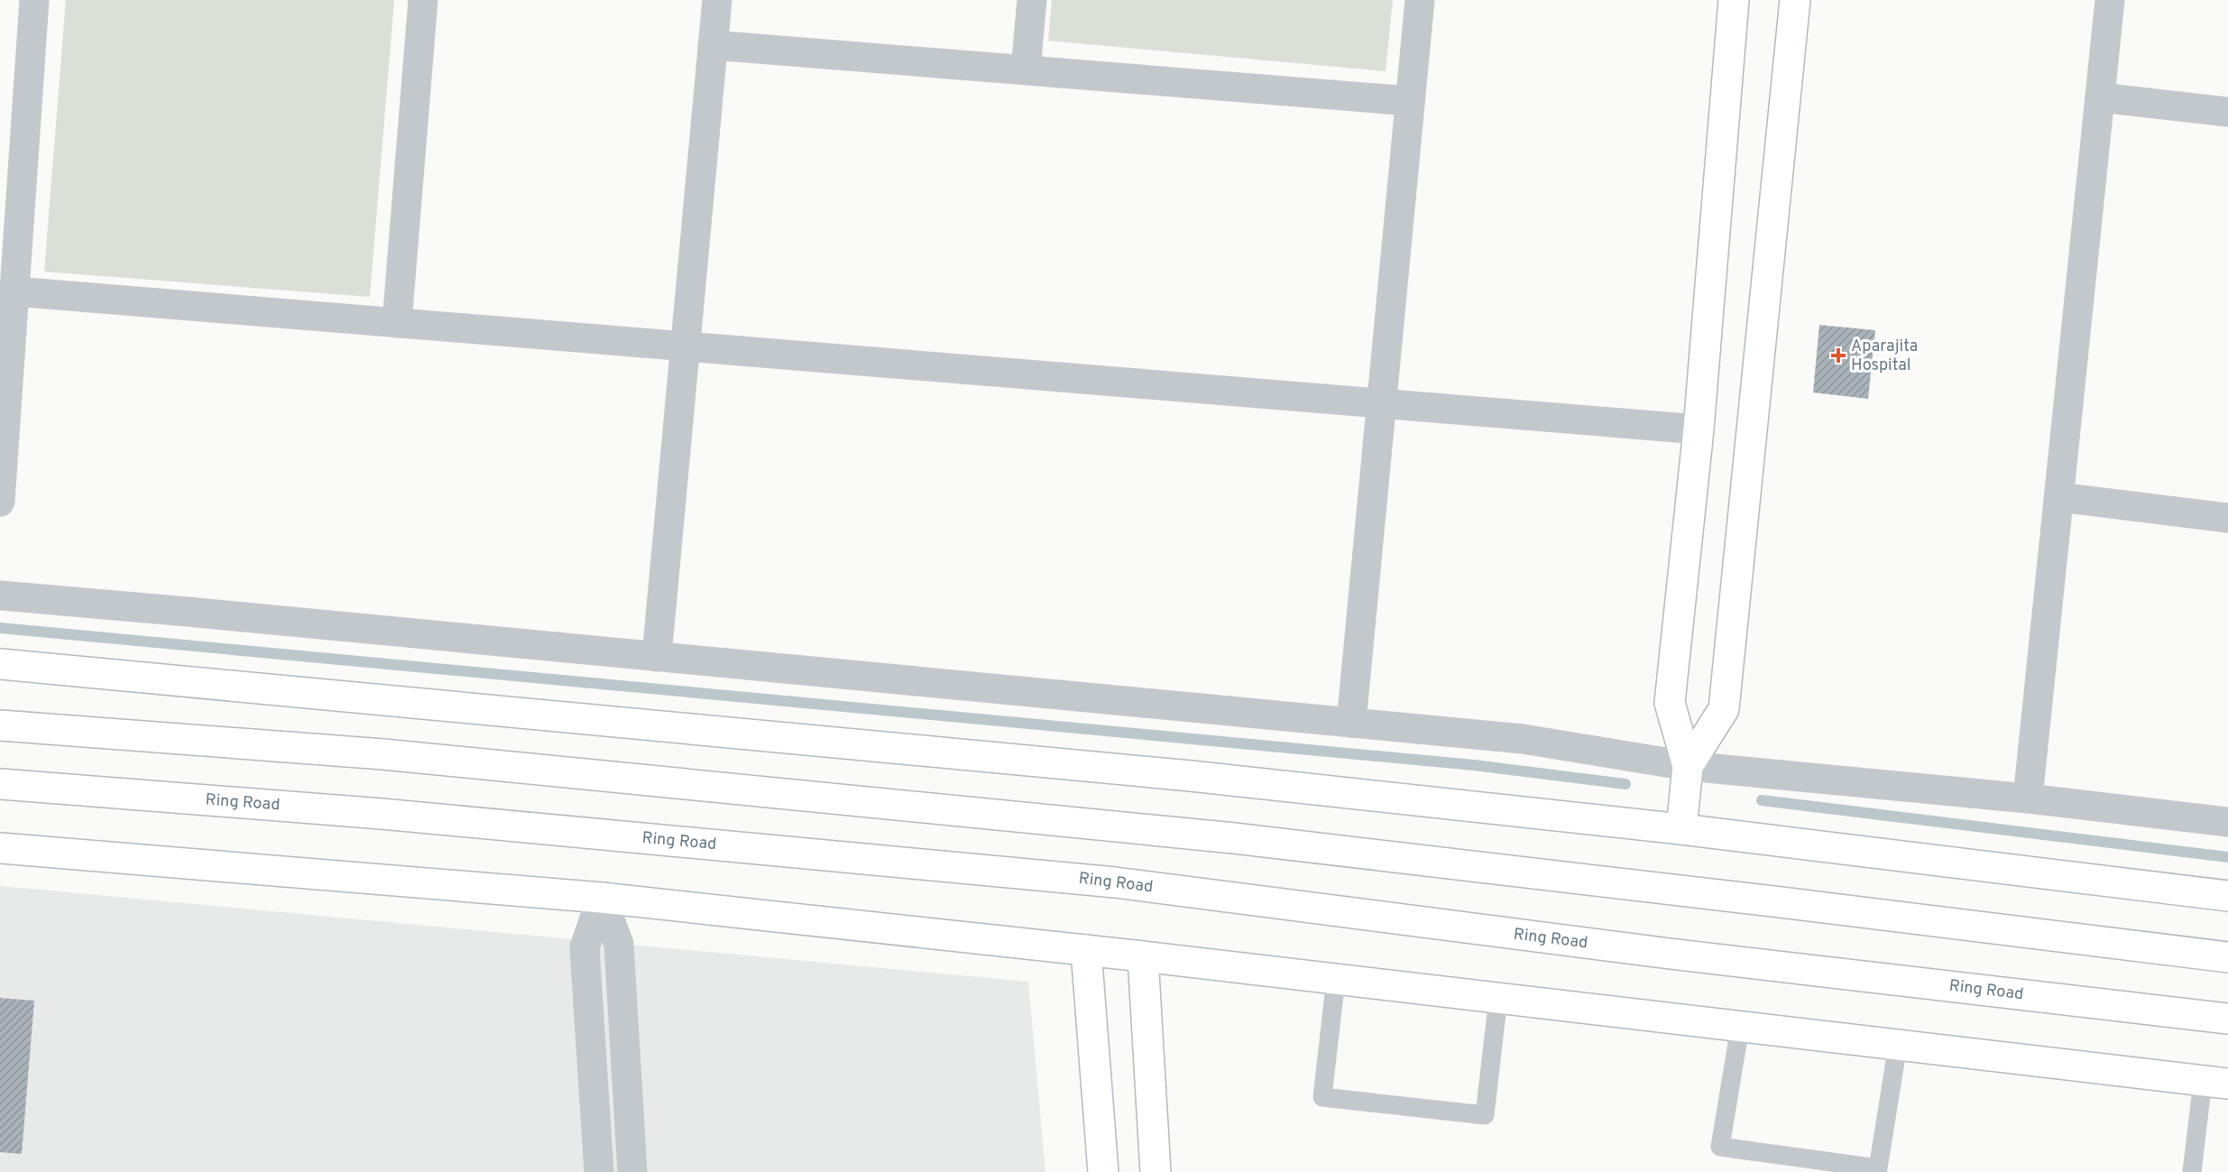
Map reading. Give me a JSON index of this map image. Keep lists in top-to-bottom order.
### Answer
{
  "streets": {
    "main road": ["Ring Road"]
  },
  "places": {
    "health": ["Aparajita Hospital"]
  }
}
